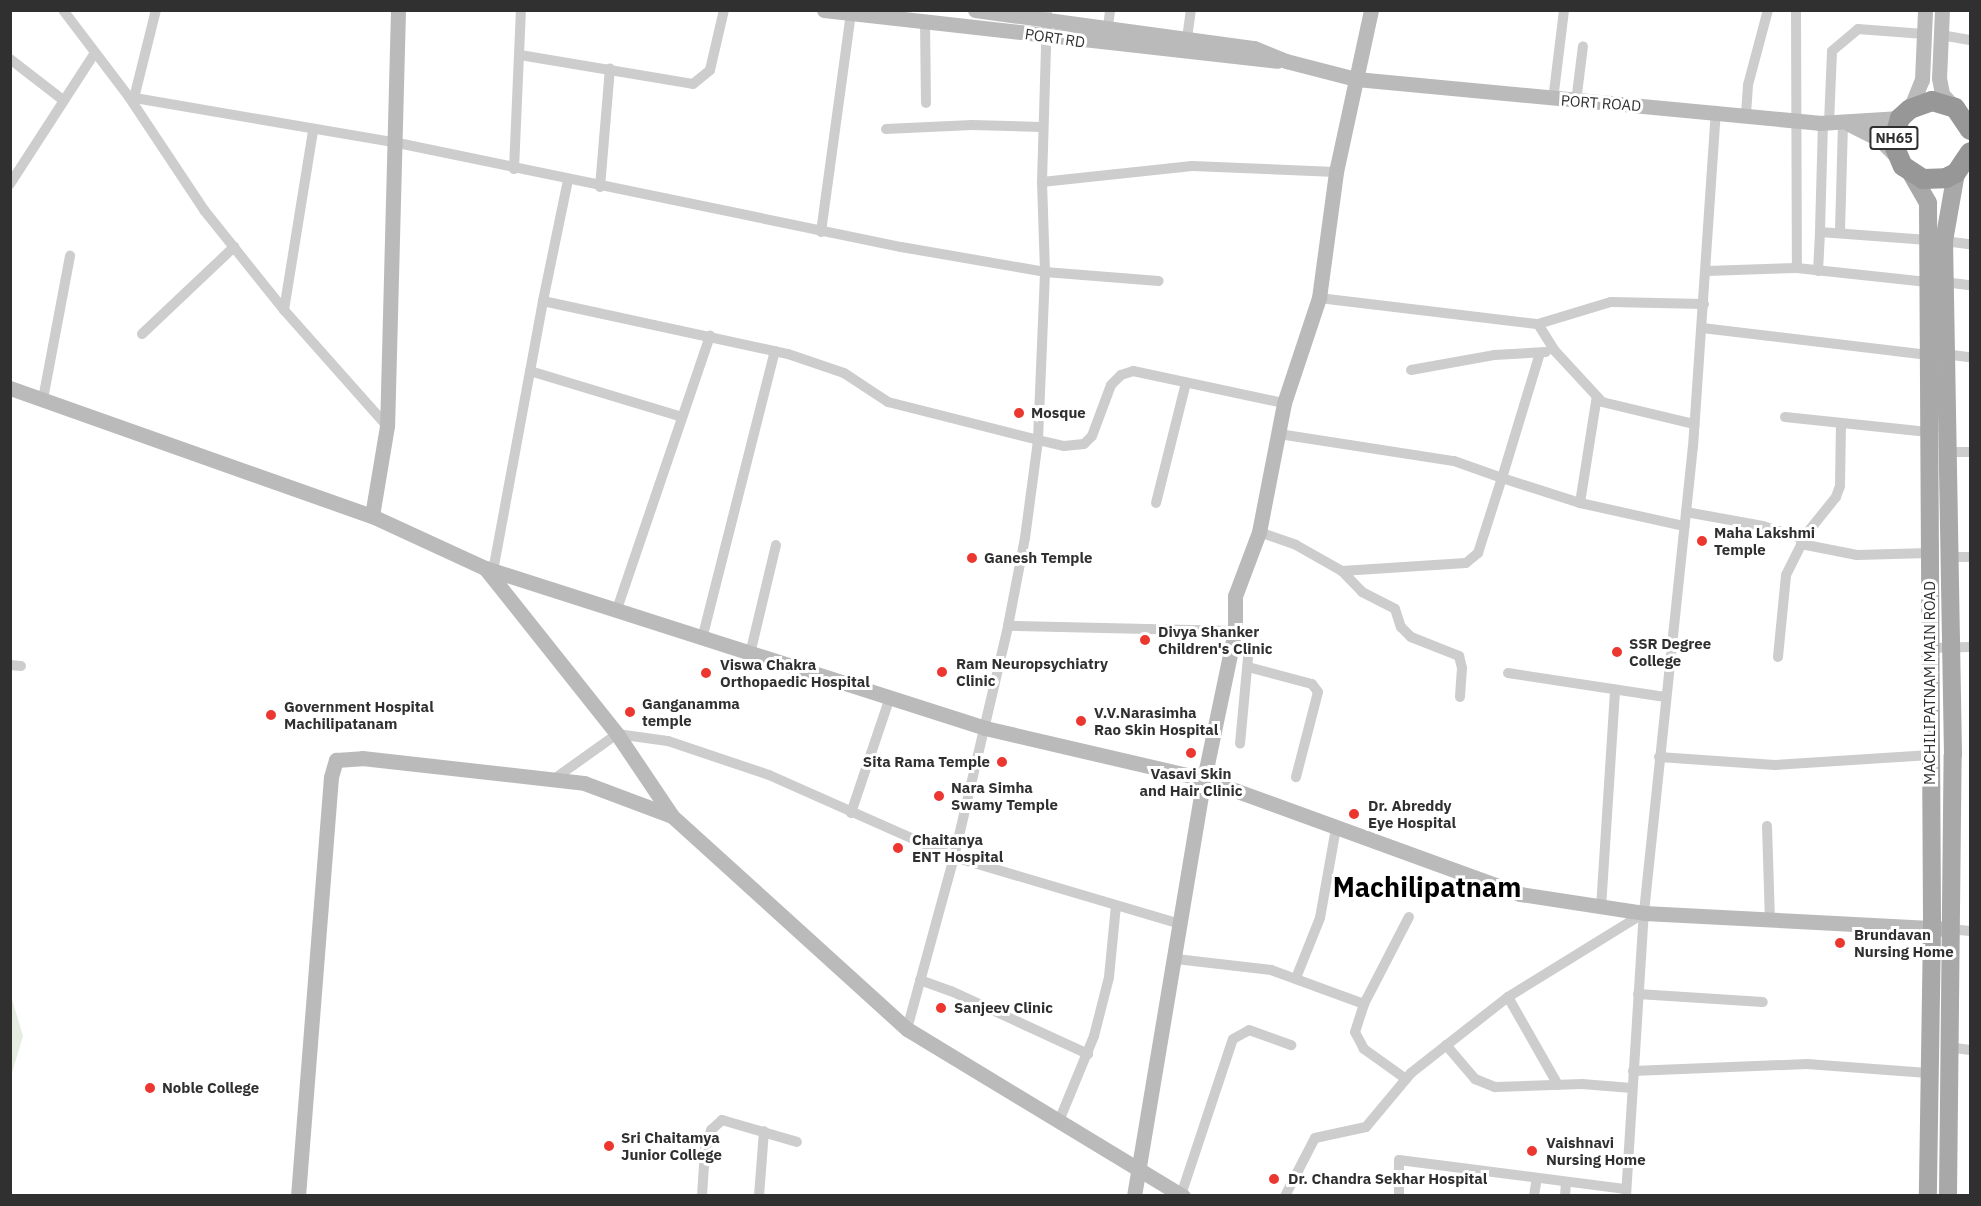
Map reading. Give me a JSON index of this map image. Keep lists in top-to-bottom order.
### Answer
{
  "streets": {
    "highway": ["NH65"],
    "main road": ["MACHILIPATNAM MAIN ROAD"],
    "street": ["PORT RD", "PORT ROAD"]
  },
  "crossings": [
    ["PORT RD", "PORT ROAD"],
    ["PORT ROAD", "NH65"],
    ["NH65", "MACHILIPATNAM MAIN ROAD"]
  ],
  "districts": ["Machilipatnam"],
  "places": [
    "Mosque",
    "Maha Lakshmi Temple",
    "Ganesh Temple",
    "Divya Shanker Children's Clinic",
    "SSR Degree College",
    "Ram Neuropsychiatry Clinic",
    "Viswa Chakra Orthopaedic Hospital",
    "Ganganamma temple",
    "Government Hospital Machilipatanam",
    "V.V.Narasimha Rao Skin Hospital",
    "Vasavi Skin and Hair Clinic",
    "Sita Rama Temple",
    "Nara Simha Swamy Temple",
    "Dr. Abreddy Eye Hospital",
    "Chaitanya ENT Hospital",
    "Brundavan Nursing Home",
    "Sanjeev Clinic",
    "Noble College",
    "Sri Chaitamya Junior College",
    "Vaishnavi Nursing Home",
    "Dr. Chandra Sekhar Hospital"
  ]
}
